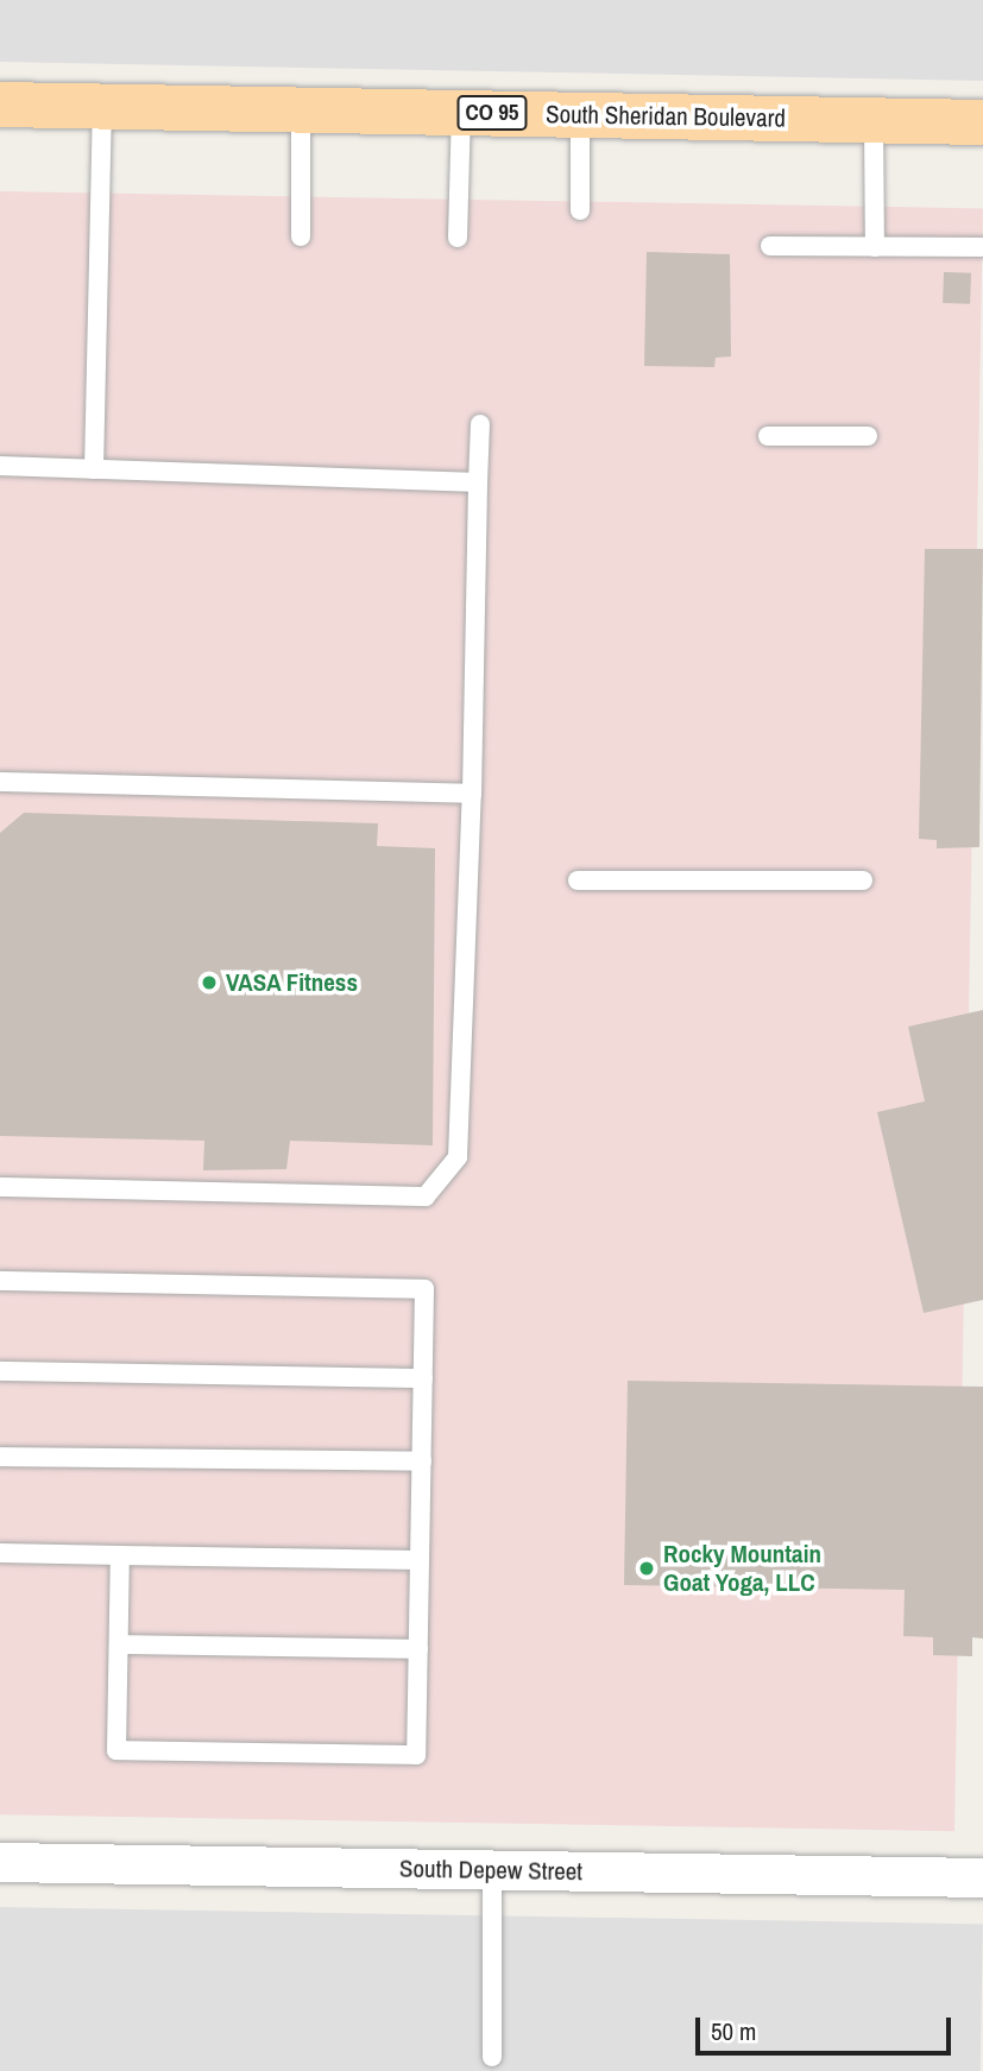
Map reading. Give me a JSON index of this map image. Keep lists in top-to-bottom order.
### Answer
{
  "streets": {
    "main road": ["CO 95", "South Sheridan Boulevard"],
    "street": ["South Depew Street"]
  },
  "places": ["VASA Fitness", "Rocky Mountain Goat Yoga, LLC"],
  "scale_bar": "50 m"
}
